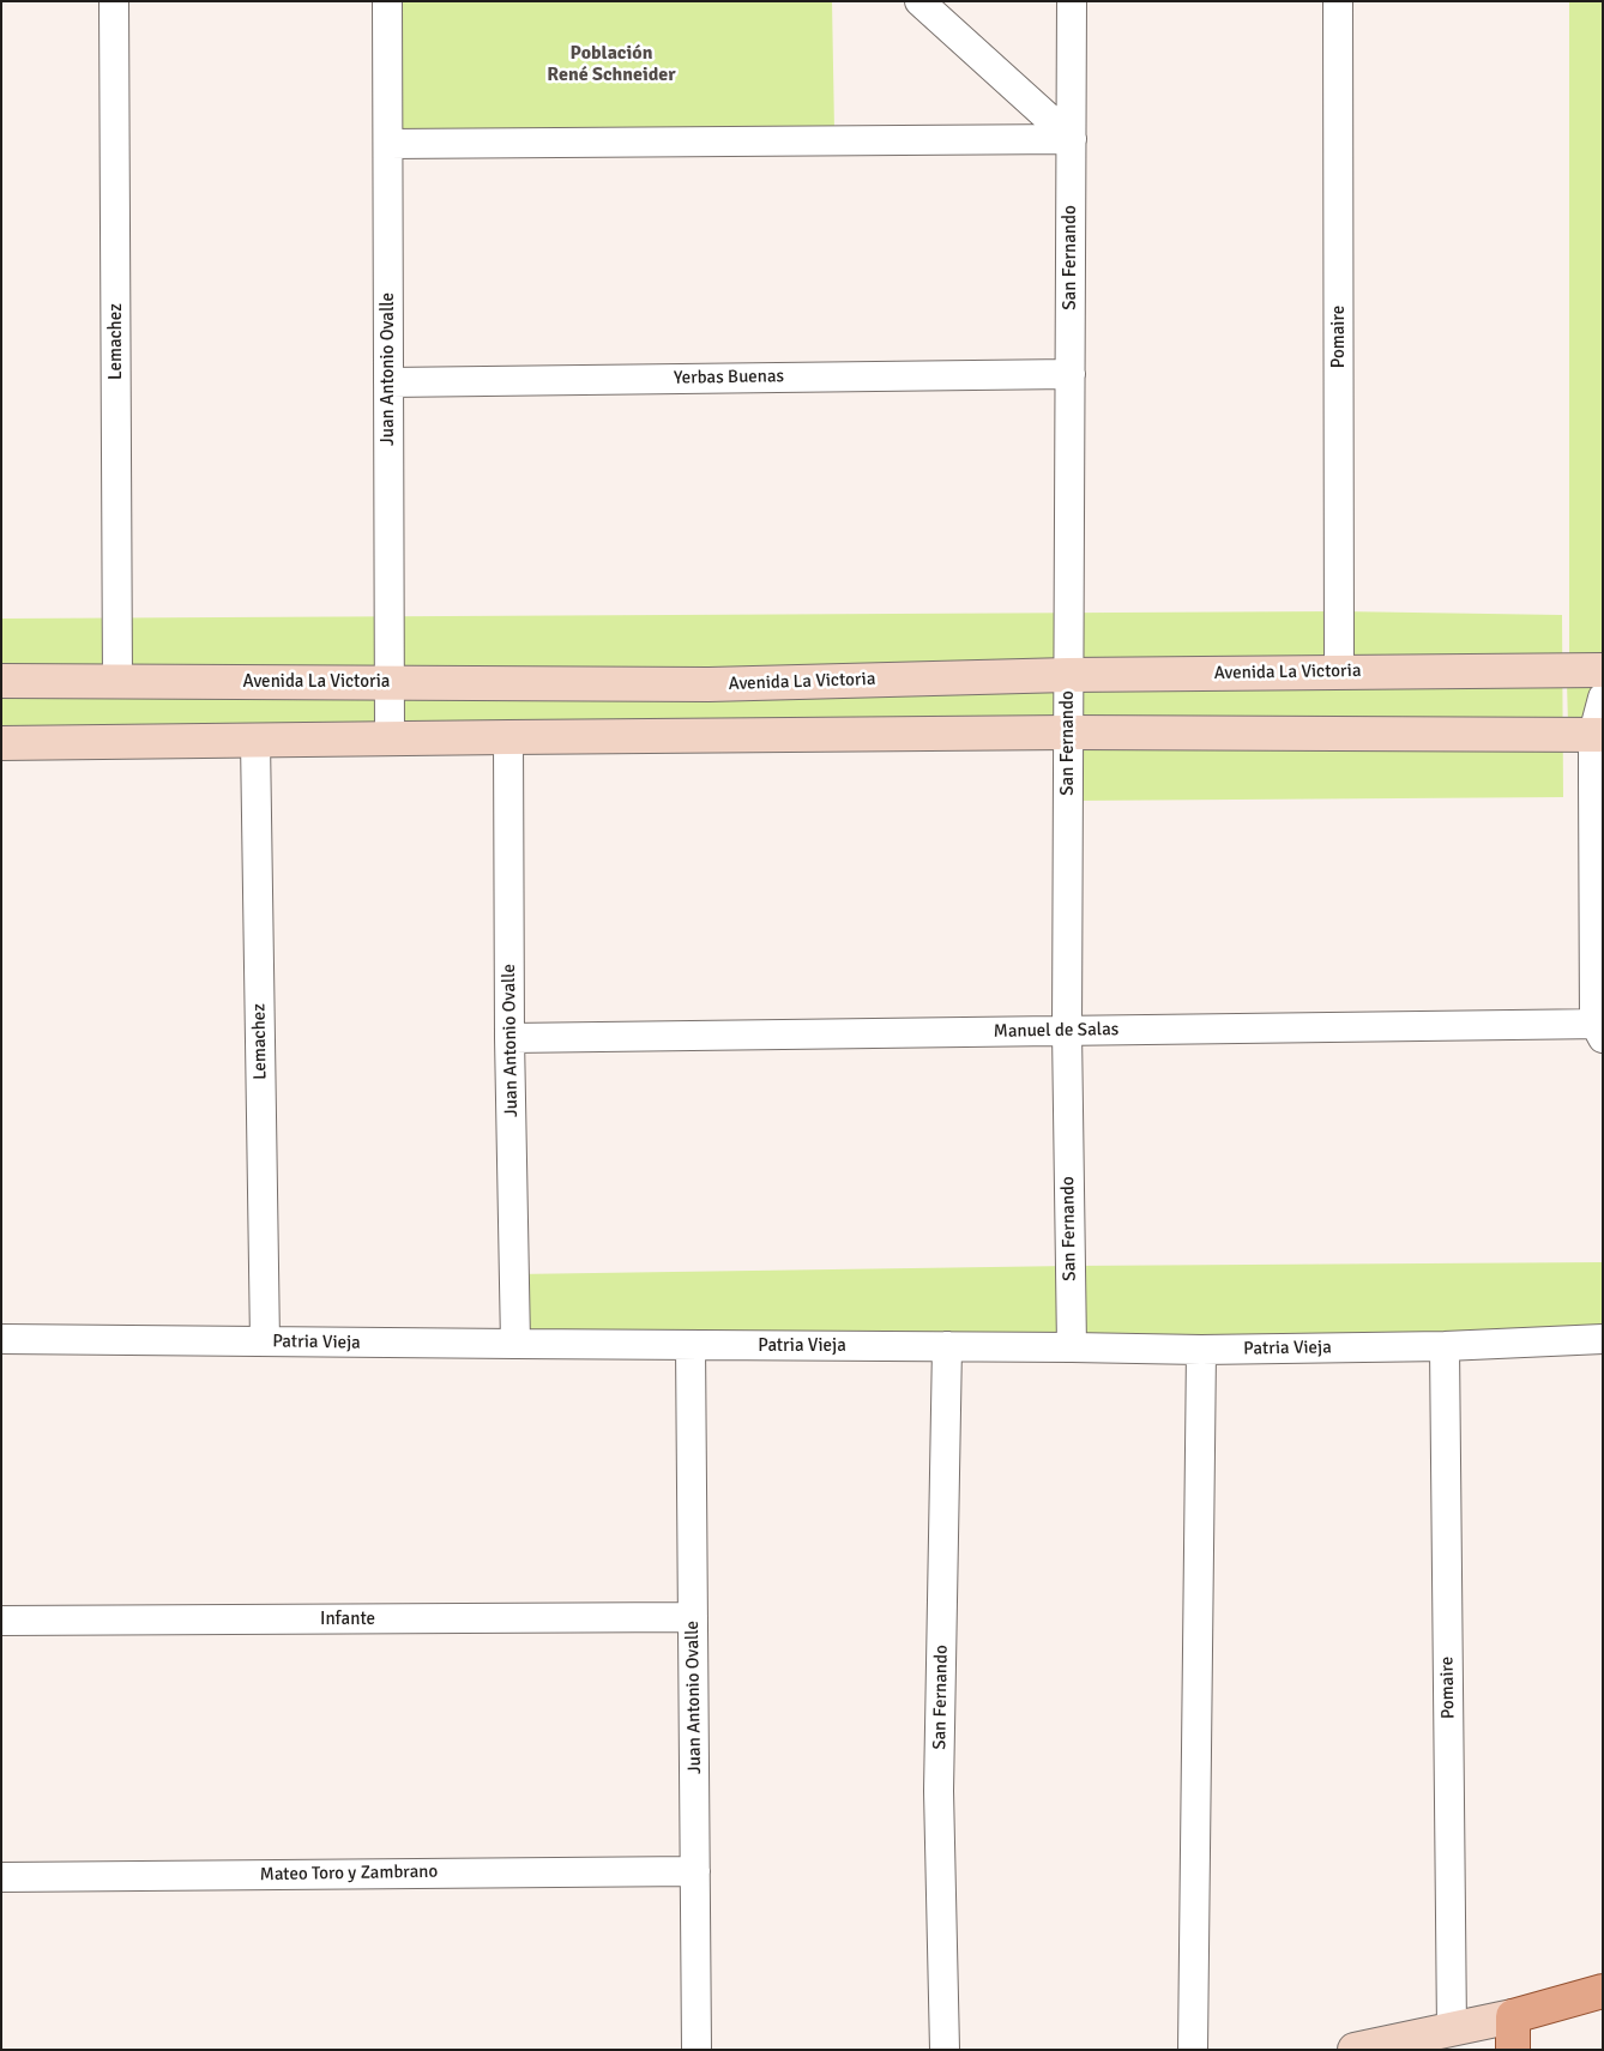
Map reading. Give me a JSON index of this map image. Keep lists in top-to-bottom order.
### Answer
{
  "streets": {
    "main road": ["Avenida La Victoria"],
    "street": [
      "San Fernando",
      "Pomaire",
      "Lemachez",
      "Juan Antonio Ovalle",
      "Yerbas Buenas",
      "Manuel de Salas",
      "Patria Vieja",
      "Infante",
      "Mateo Toro y Zambrano"
    ]
  },
  "crossings": [
    ["San Fernando", "Yerbas Buenas"],
    ["San Fernando", "Avenida La Victoria"],
    ["San Fernando", "Manuel de Salas"],
    ["San Fernando", "Patria Vieja"],
    ["Pomaire", "Avenida La Victoria"],
    ["Pomaire", "Patria Vieja"],
    ["Lemachez", "Avenida La Victoria"],
    ["Lemachez", "Patria Vieja"],
    ["Juan Antonio Ovalle", "Yerbas Buenas"],
    ["Juan Antonio Ovalle", "Avenida La Victoria"],
    ["Juan Antonio Ovalle", "Manuel de Salas"],
    ["Juan Antonio Ovalle", "Patria Vieja"],
    ["Juan Antonio Ovalle", "Infante"],
    ["Juan Antonio Ovalle", "Mateo Toro y Zambrano"]
  ],
  "districts": ["Población René Schneider"]
}
